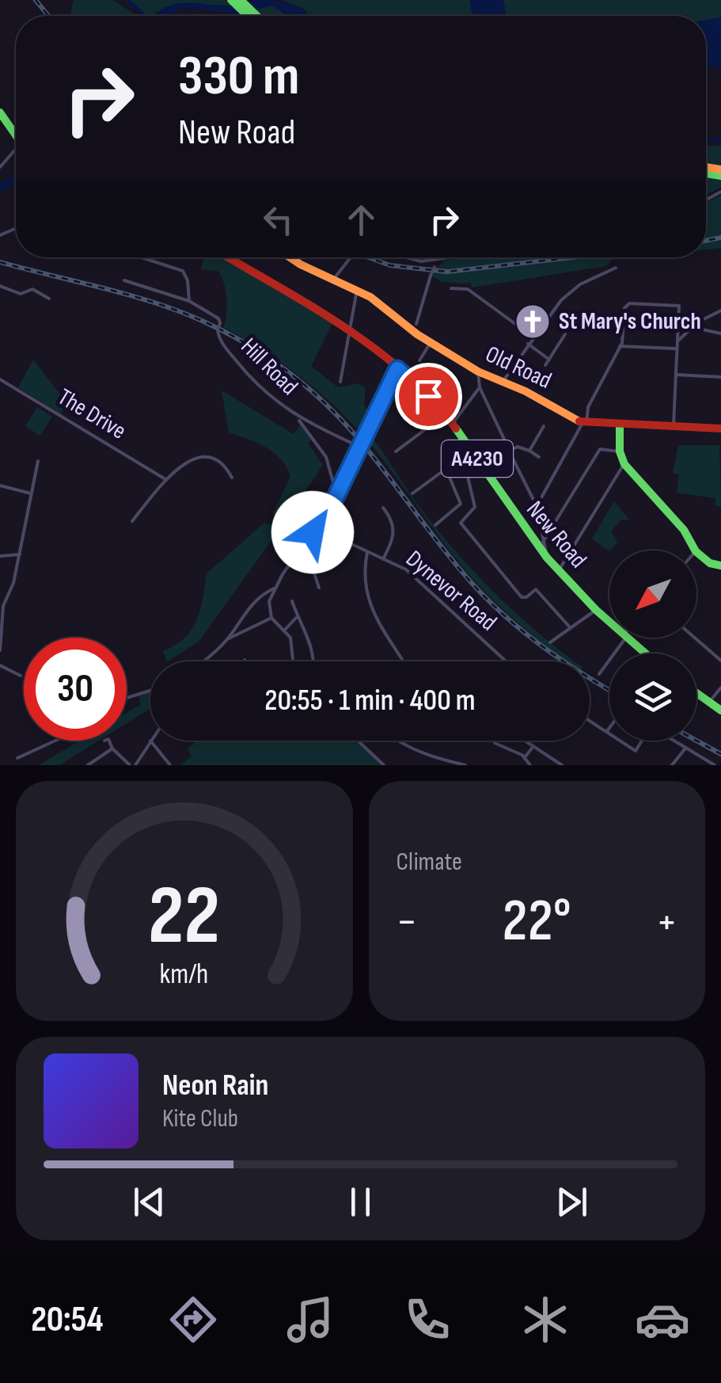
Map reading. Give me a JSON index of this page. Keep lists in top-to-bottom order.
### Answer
{
  "streets": {
    "main road": ["Old Road", "A4230", "New Road"],
    "street": ["Hill Road", "The Drive", "Dynevor Road"]
  },
  "places": {
    "church": ["St Mary's Church"]
  },
  "north": "bottom left",
  "page": {
    "turn": ["330 m", "New Road"],
    "limit": "30",
    "trip": "20:55 · 1 min · 400 m",
    "tile": "Climate",
    "heat": ["−", "22°", "+"],
    "song": ["Neon Rain", "Kite Club"],
    "tabs": "20:54",
    "gauge": ["22", "km/h"]
  }
}
